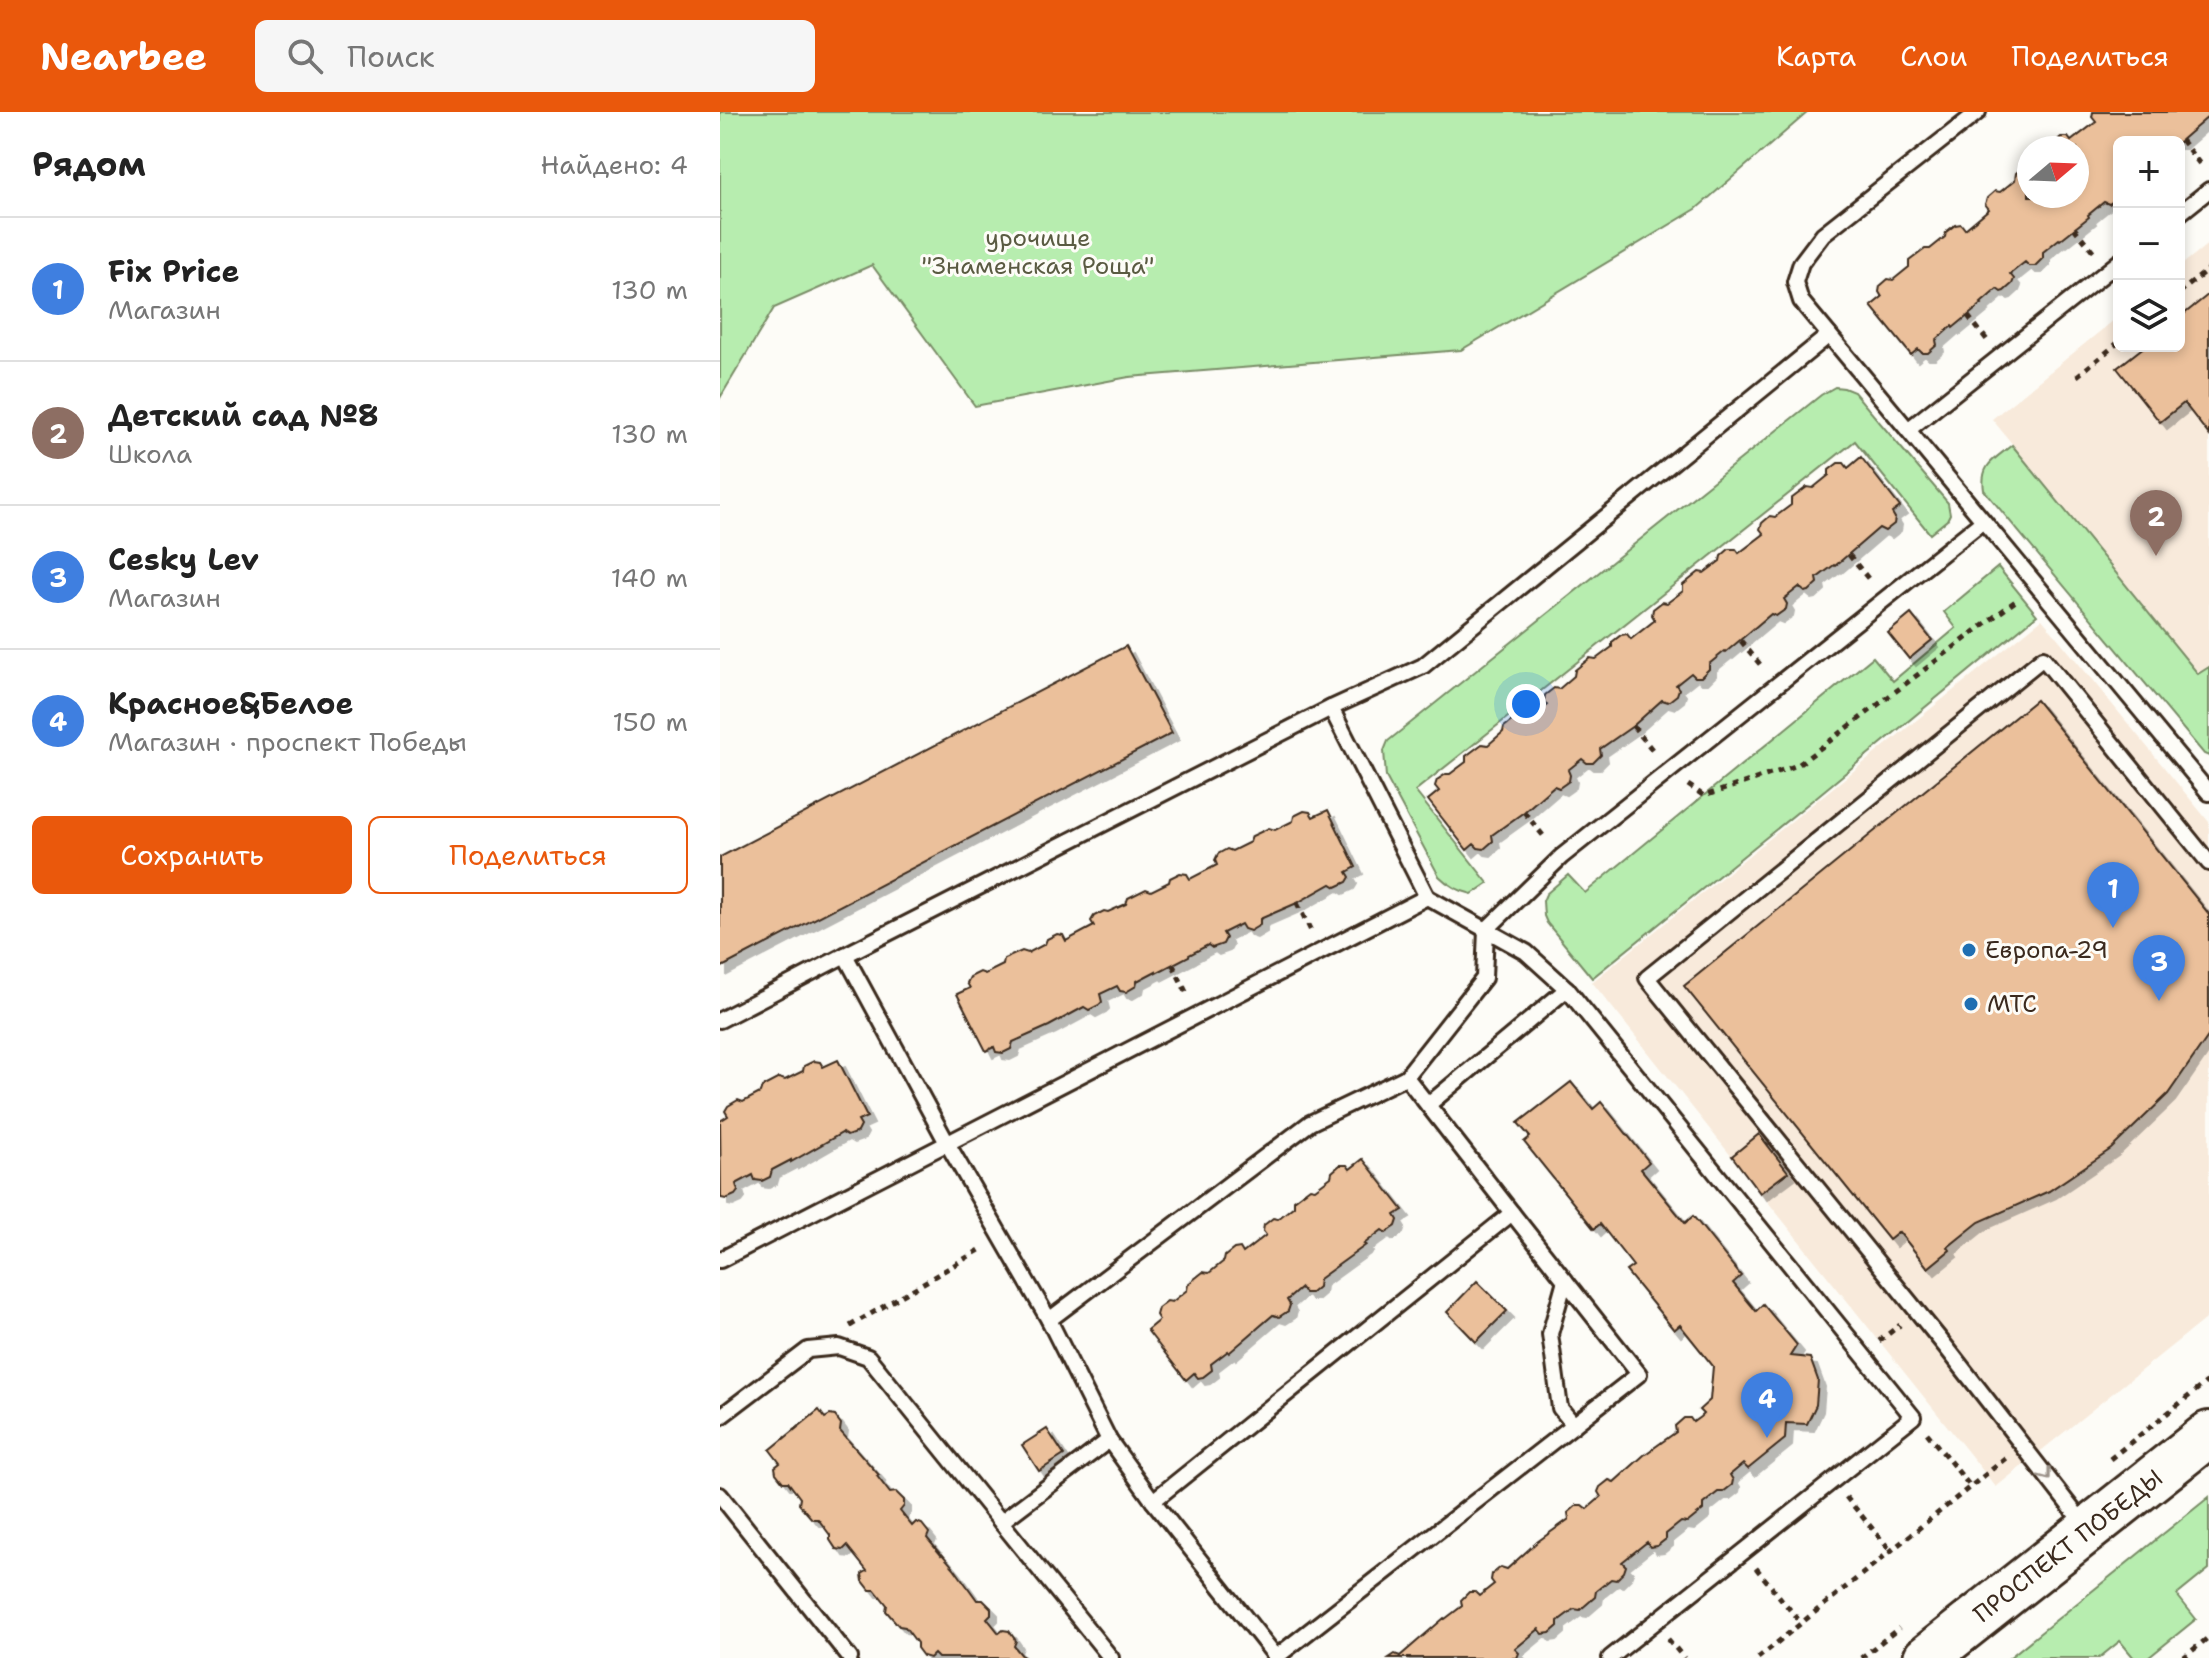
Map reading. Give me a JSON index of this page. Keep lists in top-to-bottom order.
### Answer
{
  "streets": {
    "main road": ["ПРОСПЕКТ ПОБЕДЫ"]
  },
  "parks": ["урочище \"Знаменская Роща\""],
  "places": ["Европа-29", "МТС"],
  "north": "right",
  "page": {
    "header": "Nearbee",
    "search": "Поиск",
    "nav": ["Карта", "Слои", "Поделиться"],
    "heading": ["Рядом", "Найдено: 4"],
    "map_buttons": ["+", "−"],
    "list": [
      {
        "mark": "1",
        "name": "Fix Price",
        "note": "Магазин",
        "value": "130 m"
      },
      {
        "mark": "2",
        "name": "Детский сад №8",
        "note": "Школа",
        "value": "130 m"
      },
      {
        "mark": "3",
        "name": "Cesky Lev",
        "note": "Магазин",
        "value": "140 m"
      },
      {
        "mark": "4",
        "name": "Красное&Белое",
        "note": "Магазин · проспект Победы",
        "value": "150 m"
      }
    ],
    "pins": [
      "2",
      "1",
      "3",
      "4"
    ],
    "buttons": ["Сохранить", "Поделиться"]
  }
}
